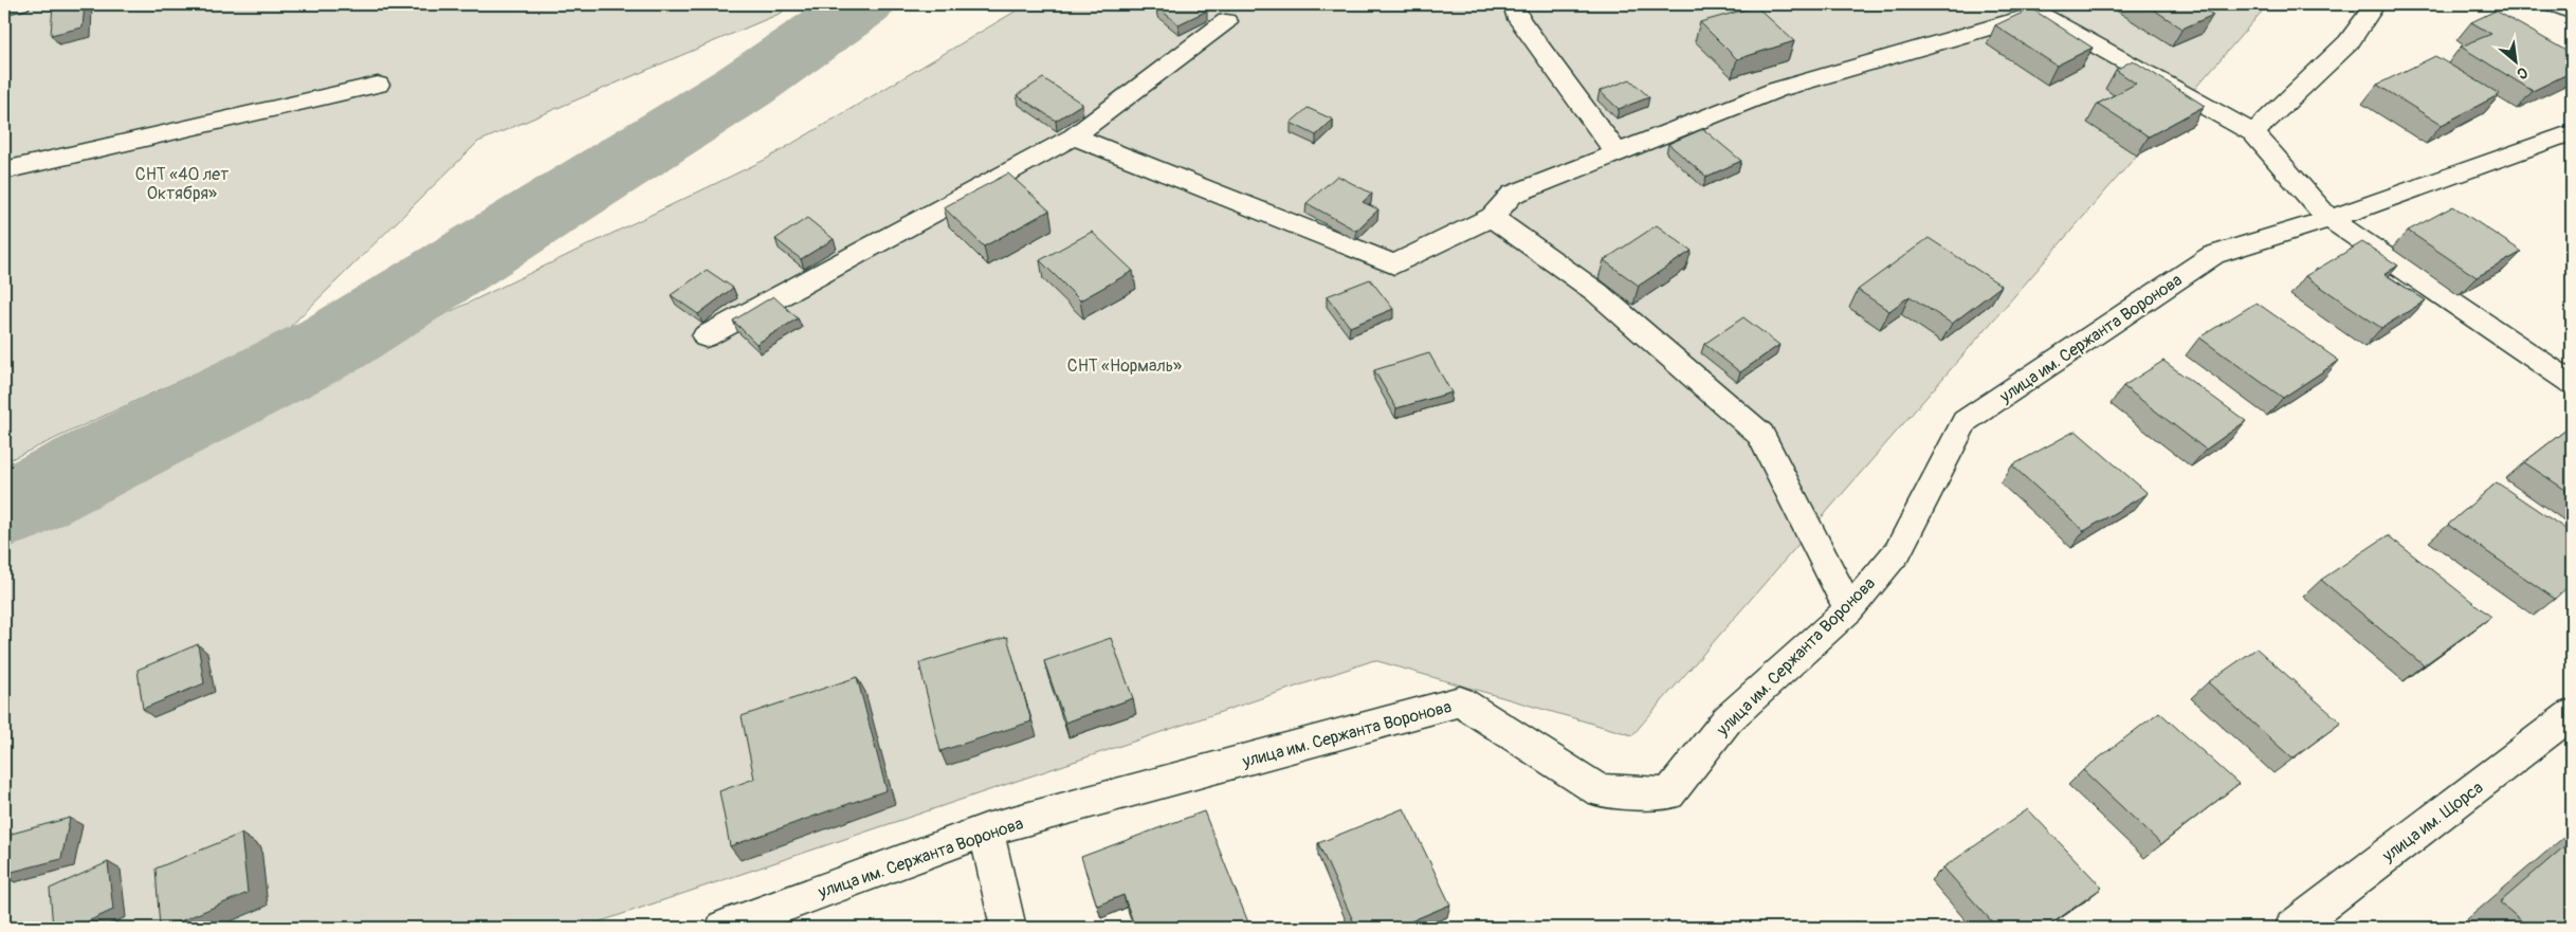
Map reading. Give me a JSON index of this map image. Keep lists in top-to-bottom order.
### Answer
{
  "streets": {
    "street": ["улица им. Сержанта Воронова", "улица им. Щорса"]
  },
  "parks": ["СНТ «40 лет Октября»", "СНТ «Нормаль»"],
  "north": "bottom right"
}
